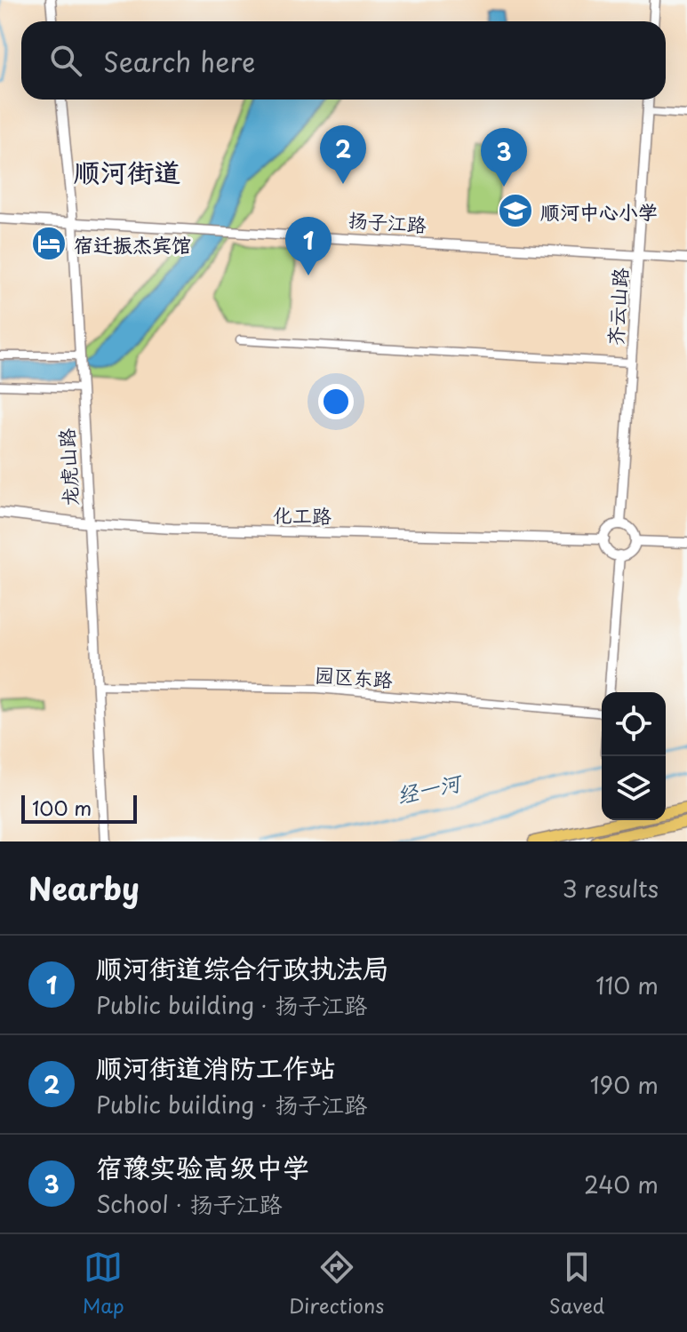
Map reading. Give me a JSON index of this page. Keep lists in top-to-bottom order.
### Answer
{
  "streets": {
    "street": [
      "扬子江路",
      "齐云山路",
      "龙虎山路",
      "化工路",
      "园区东路"
    ]
  },
  "crossings": [
    ["扬子江路", "齐云山路"],
    ["扬子江路", "龙虎山路"],
    ["齐云山路", "化工路"],
    ["龙虎山路", "化工路"],
    ["龙虎山路", "园区东路"]
  ],
  "districts": ["顺河街道"],
  "water": ["经一河"],
  "places": {
    "school or university": ["顺河中心小学"],
    "hotel": ["宿迁振杰宾馆"]
  },
  "scale_bar": "100 m",
  "page": {
    "search": "Search here",
    "pins": ["2", "3", "1"],
    "scale": "100 m",
    "heading": ["Nearby", "3 results"],
    "list": [
      {
        "mark": "1",
        "name": "顺河街道综合行政执法局",
        "note": "Public building · 扬子江路",
        "value": "110 m"
      },
      {
        "mark": "2",
        "name": "顺河街道消防工作站",
        "note": "Public building · 扬子江路",
        "value": "190 m"
      },
      {
        "mark": "3",
        "name": "宿豫实验高级中学",
        "note": "School · 扬子江路",
        "value": "240 m"
      }
    ],
    "nav": ["Map", "Directions", "Saved"]
  }
}
